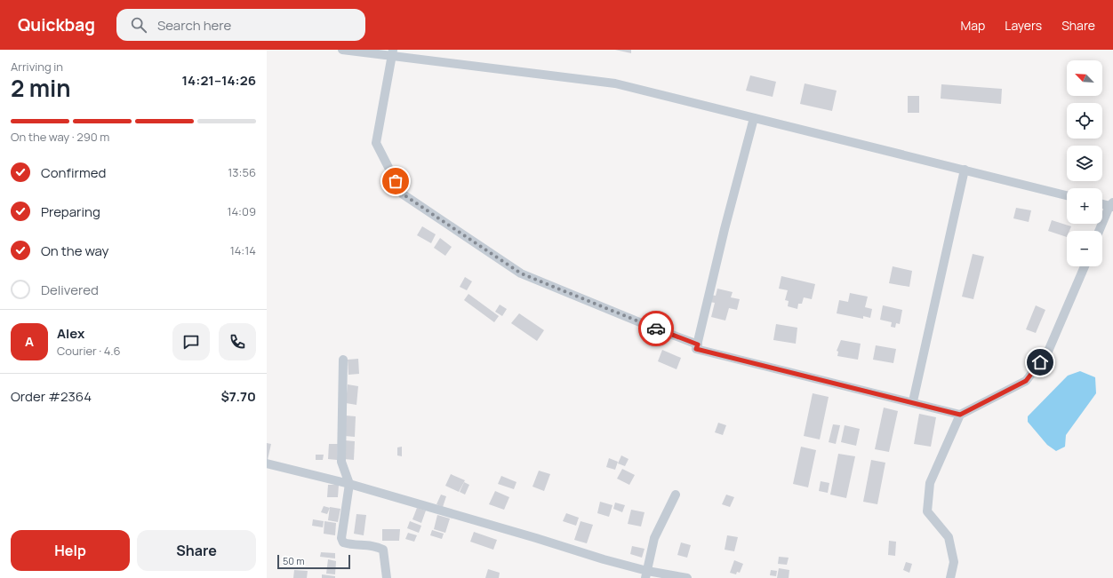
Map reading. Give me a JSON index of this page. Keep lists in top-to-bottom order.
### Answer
{
  "scale_bar": "50 m",
  "north": "top left",
  "page": {
    "header": "Quickbag",
    "search": "Search here",
    "nav": ["Map", "Layers", "Share"],
    "heading": ["2 min", "Arriving in", "14:21–14:26"],
    "panel": [
      "Alex",
      "Courier · 4.6",
      "Order #2364",
      "$7.70"
    ],
    "map_buttons": ["+", "−"],
    "bar": "On the way · 290 m",
    "list": [
      ["Confirmed", "13:56"],
      ["Preparing", "14:09"],
      ["On the way", "14:14"],
      "Delivered"
    ],
    "round": "A",
    "buttons": ["Help", "Share"],
    "scale": "50 m"
  }
}
